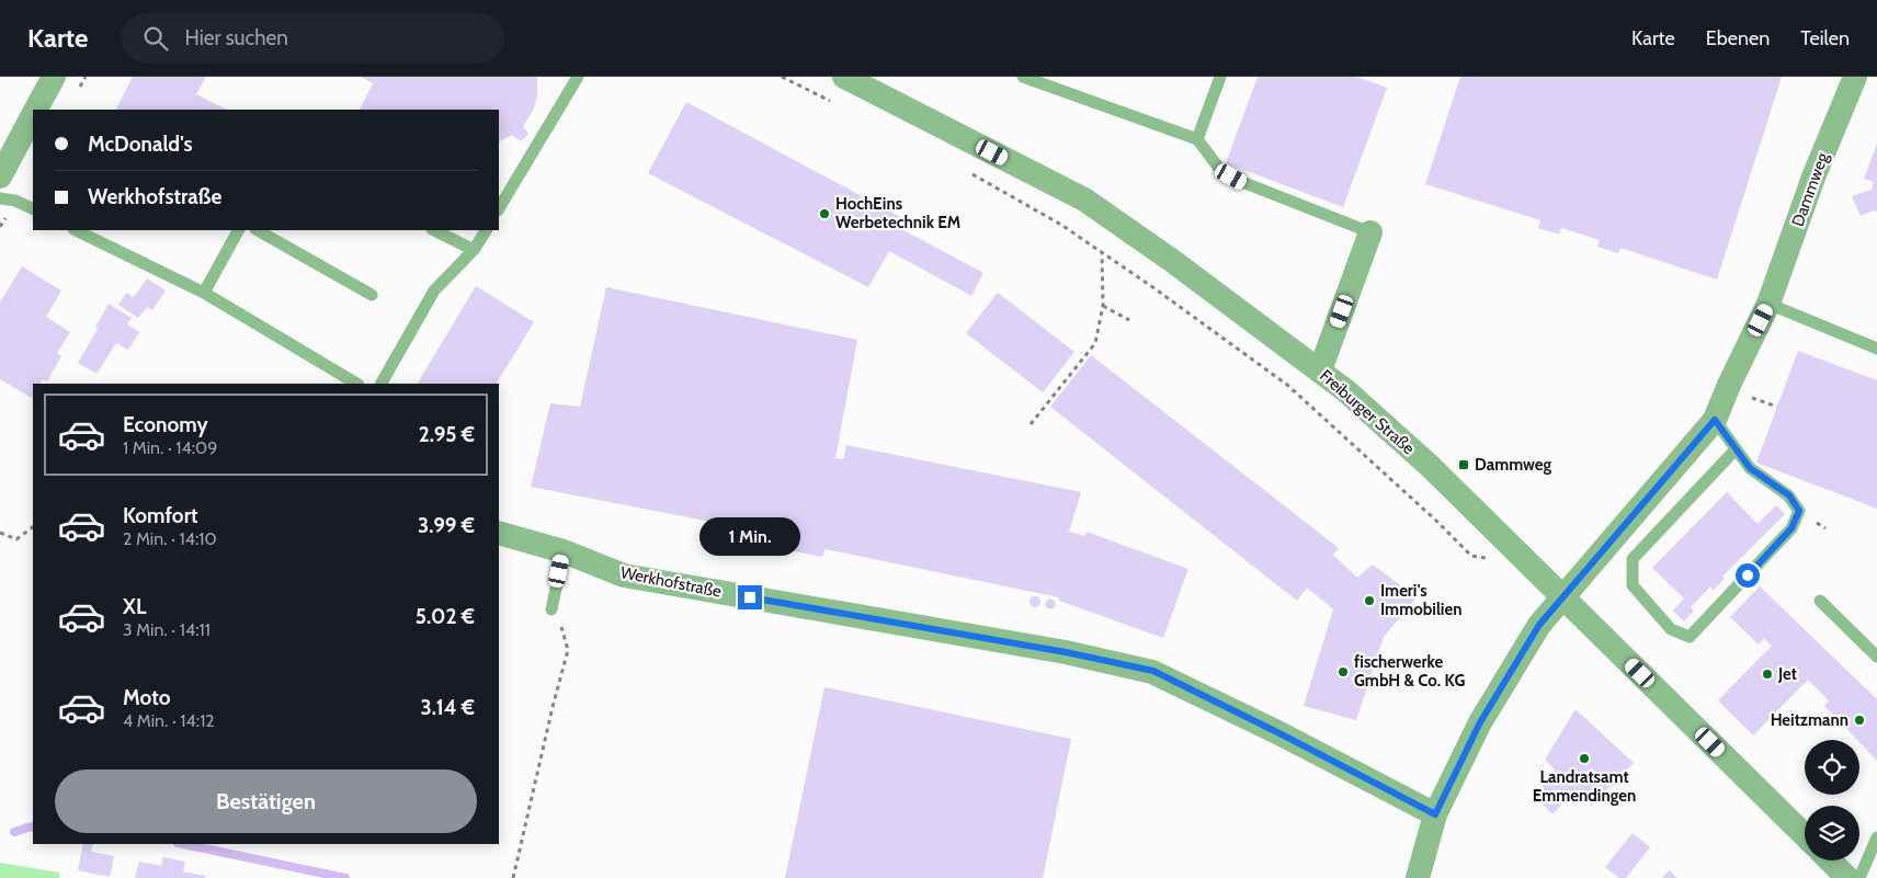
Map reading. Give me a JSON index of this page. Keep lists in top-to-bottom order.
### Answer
{
  "streets": {
    "street": ["Dammweg", "Freiburger Straße", "Werkhofstraße"]
  },
  "crossings": [
    ["Dammweg", "Freiburger Straße"],
    ["Dammweg", "Werkhofstraße"]
  ],
  "places": {
    "other": [
      "HochEins Werbetechnik EM",
      "Imeri's Immobilien",
      "fischerwerke GmbH & Co. KG",
      "Jet",
      "Heitzmann",
      "Landratsamt Emmendingen"
    ],
    "transit": ["Dammweg"]
  },
  "page": {
    "header": "Karte",
    "search": "Hier suchen",
    "nav": ["Karte", "Ebenen", "Teilen"],
    "banner": ["McDonald's", "Werkhofstraße"],
    "list": [
      {
        "name": "Economy",
        "note": "1 Min. · 14:09",
        "value": "2.95 €"
      },
      {
        "name": "Komfort",
        "note": "2 Min. · 14:10",
        "value": "3.99 €"
      },
      {
        "name": "XL",
        "note": "3 Min. · 14:11",
        "value": "5.02 €"
      },
      {
        "name": "Moto",
        "note": "4 Min. · 14:12",
        "value": "3.14 €"
      }
    ],
    "bubble": "1 Min.",
    "buttons": "Bestätigen"
  }
}
